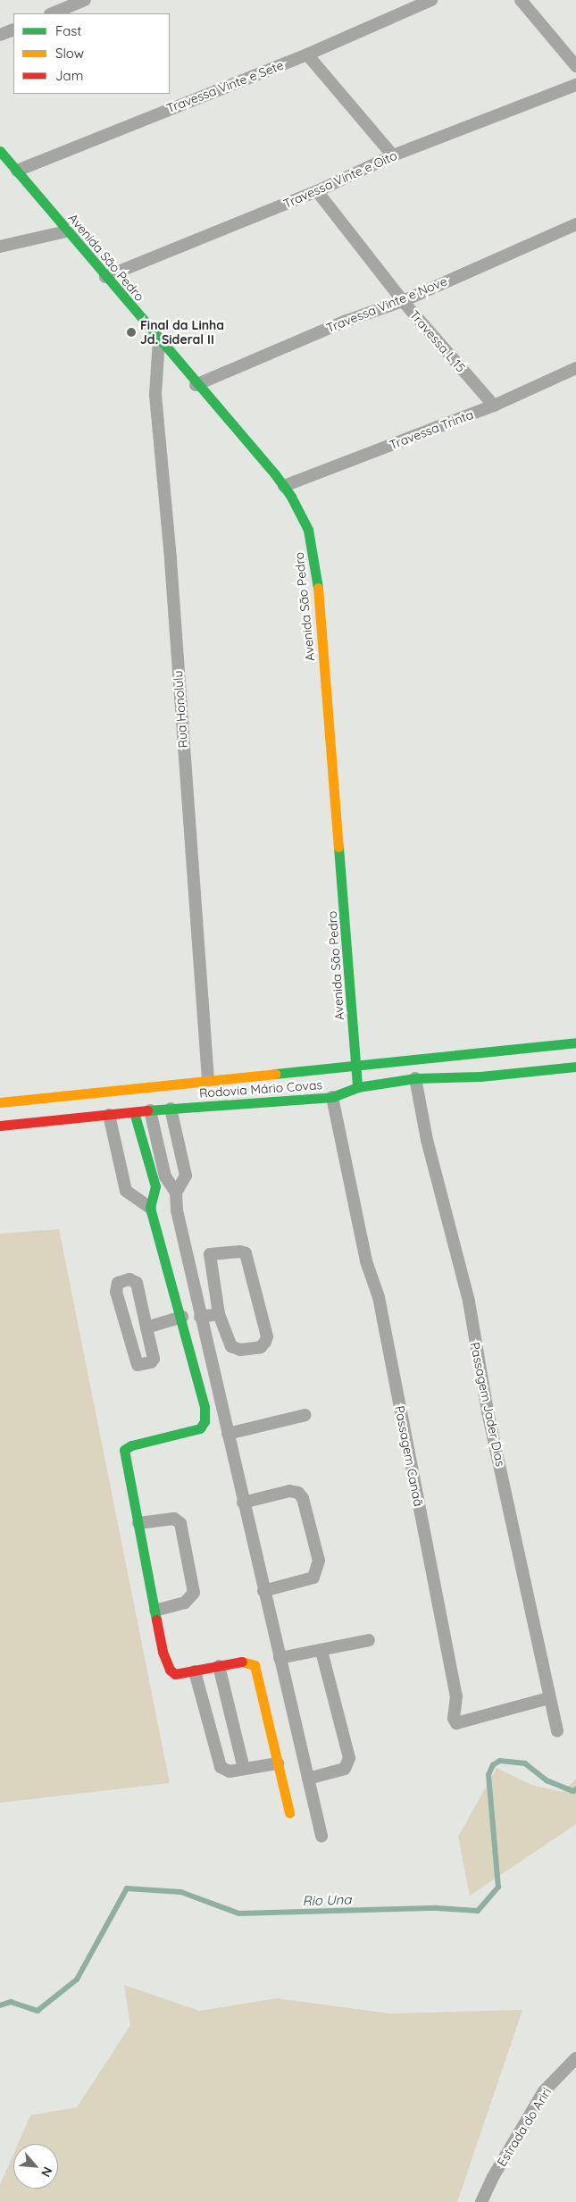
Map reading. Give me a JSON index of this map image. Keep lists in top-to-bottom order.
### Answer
{
  "streets": {
    "main road": ["Avenida São Pedro", "Rodovia Mário Covas"],
    "street": [
      "Travessa Vinte e Sete",
      "Travessa Vinte e Oito",
      "Travessa Vinte e Nove",
      "Travessa L 15",
      "Travessa Trinta",
      "Rua Honolulu",
      "Passagem Jader Dias",
      "Passagem Canaã",
      "Estrada do Ariri"
    ]
  },
  "crossings": [
    ["Travessa Vinte e Sete", "Avenida São Pedro"],
    ["Travessa Vinte e Oito", "Avenida São Pedro"],
    ["Travessa Vinte e Oito", "Travessa L 15"],
    ["Avenida São Pedro", "Travessa Vinte e Nove"],
    ["Avenida São Pedro", "Travessa Trinta"],
    ["Avenida São Pedro", "Rua Honolulu"],
    ["Avenida São Pedro", "Rodovia Mário Covas"],
    ["Travessa Vinte e Nove", "Travessa L 15"],
    ["Travessa L 15", "Travessa Trinta"],
    ["Rua Honolulu", "Rodovia Mário Covas"],
    ["Rodovia Mário Covas", "Passagem Jader Dias"],
    ["Rodovia Mário Covas", "Passagem Canaã"],
    ["Passagem Jader Dias", "Passagem Canaã"]
  ],
  "water": ["Rio Una"],
  "places": ["Final da Linha Jd. Sideral II"],
  "legend": ["Fast", "Slow", "Jam"],
  "north": "bottom right"
}
